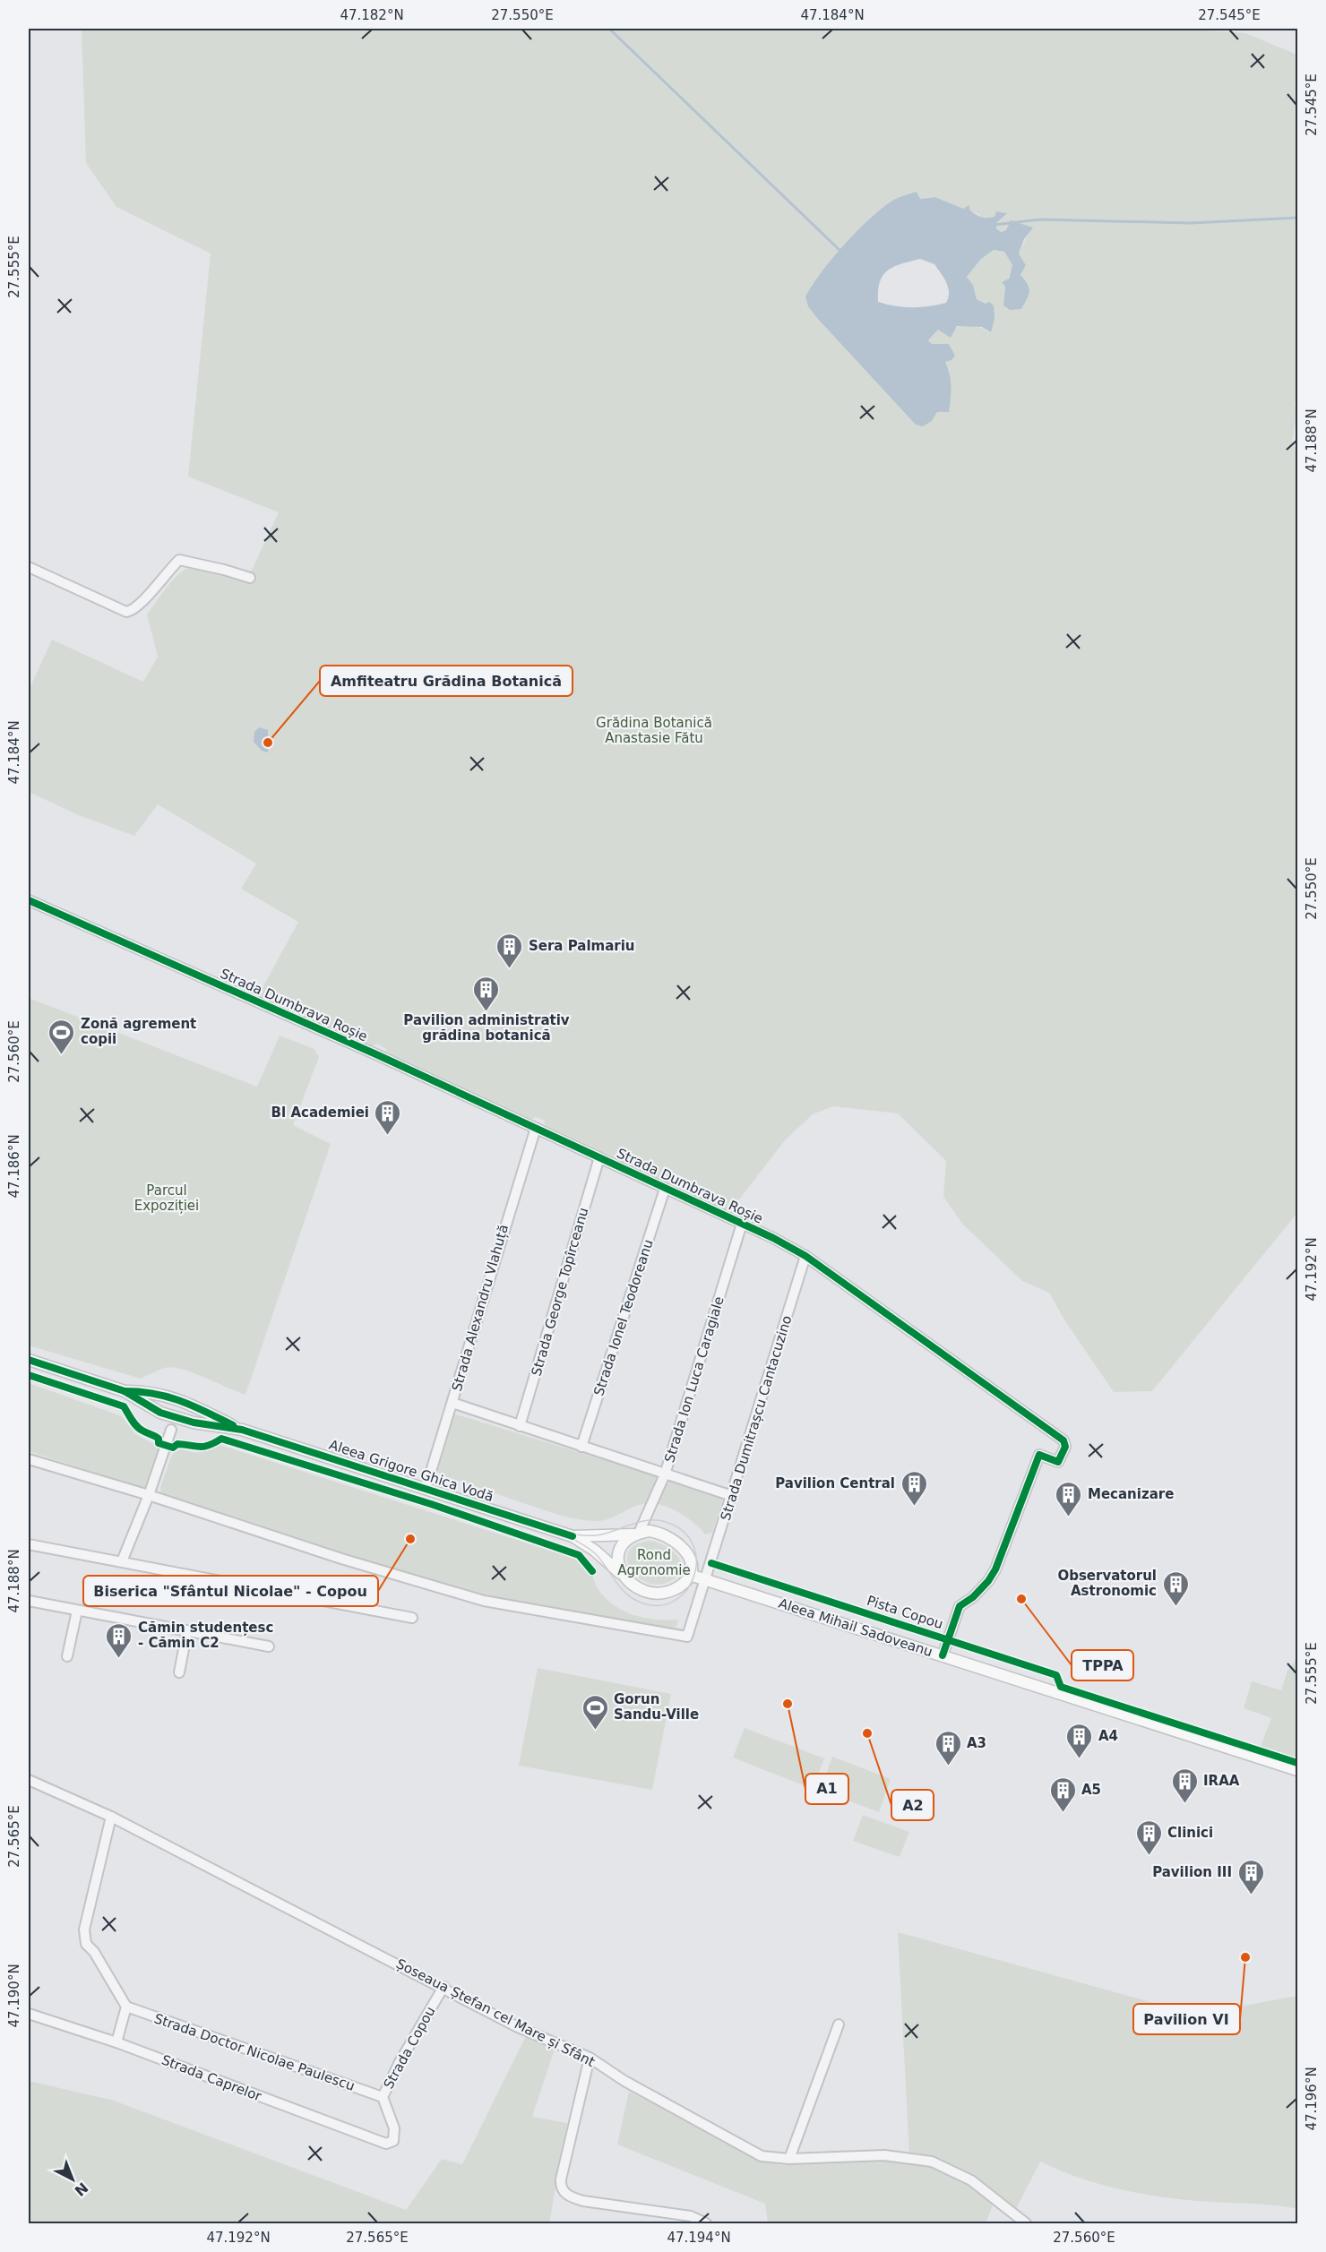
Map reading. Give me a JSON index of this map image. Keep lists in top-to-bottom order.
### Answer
{
  "streets": {
    "main road": ["Aleea Grigore Ghica Vodă", "Aleea Mihail Sadoveanu"],
    "street": [
      "Strada Dumbrava Roșie",
      "Strada George Topîrceanu",
      "Strada Alexandru Vlahuță",
      "Strada Ionel Teodoreanu",
      "Strada Ion Luca Caragiale",
      "Strada Dumitrașcu Cantacuzino",
      "Șoseaua Ștefan cel Mare și Sfânt",
      "Strada Copou",
      "Strada Doctor Nicolae Paulescu",
      "Strada Caprelor"
    ],
    "cycle path": ["Pista Copou"]
  },
  "crossings": [
    ["Strada Dumbrava Roșie", "Strada George Topîrceanu"],
    ["Strada Dumbrava Roșie", "Strada Alexandru Vlahuță"],
    ["Strada Dumbrava Roșie", "Strada Ionel Teodoreanu"],
    ["Strada Dumbrava Roșie", "Strada Ion Luca Caragiale"],
    ["Strada Dumbrava Roșie", "Strada Dumitrașcu Cantacuzino"],
    ["Strada Dumbrava Roșie", "Aleea Mihail Sadoveanu"],
    ["Strada Alexandru Vlahuță", "Aleea Grigore Ghica Vodă"],
    ["Strada Ion Luca Caragiale", "Aleea Grigore Ghica Vodă"],
    ["Strada Ion Luca Caragiale", "Aleea Mihail Sadoveanu"],
    ["Strada Dumitrașcu Cantacuzino", "Aleea Mihail Sadoveanu"],
    ["Aleea Grigore Ghica Vodă", "Aleea Mihail Sadoveanu"],
    ["Șoseaua Ștefan cel Mare și Sfânt", "Strada Copou"],
    ["Strada Copou", "Strada Doctor Nicolae Paulescu"],
    ["Strada Copou", "Strada Caprelor"]
  ],
  "parks": ["Grădina Botanică Anastasie Fătu", "Parcul Expoziției", "Rond Agronomie"],
  "places": {
    "other": [
      "Amfiteatru Grădina Botanică",
      "Biserica \"Sfântul Nicolae\" - Copou",
      "TPPA",
      "A1",
      "A2",
      "Pavilion VI"
    ],
    "building": [
      "Sera Palmariu",
      "Pavilion administrativ grădina botanică",
      "Bl Academiei",
      "Pavilion Central",
      "Mecanizare",
      "Observatorul Astronomic",
      "Cămin studențesc - Cămin C2",
      "A4",
      "A3",
      "IRAA",
      "A5",
      "Clinici",
      "Pavilion III"
    ],
    "sports": ["Zonă agrement copii", "Gorun Sandu-Ville"]
  },
  "north": "bottom right",
  "coordinates": [
    "47.182°N",
    "27.550°E",
    "47.184°N",
    "27.545°E",
    "27.555°E",
    "47.188°N",
    "27.560°E",
    "47.186°N",
    "47.192°N",
    "27.565°E",
    "47.190°N",
    "47.196°N",
    "47.194°N"
  ]
}
